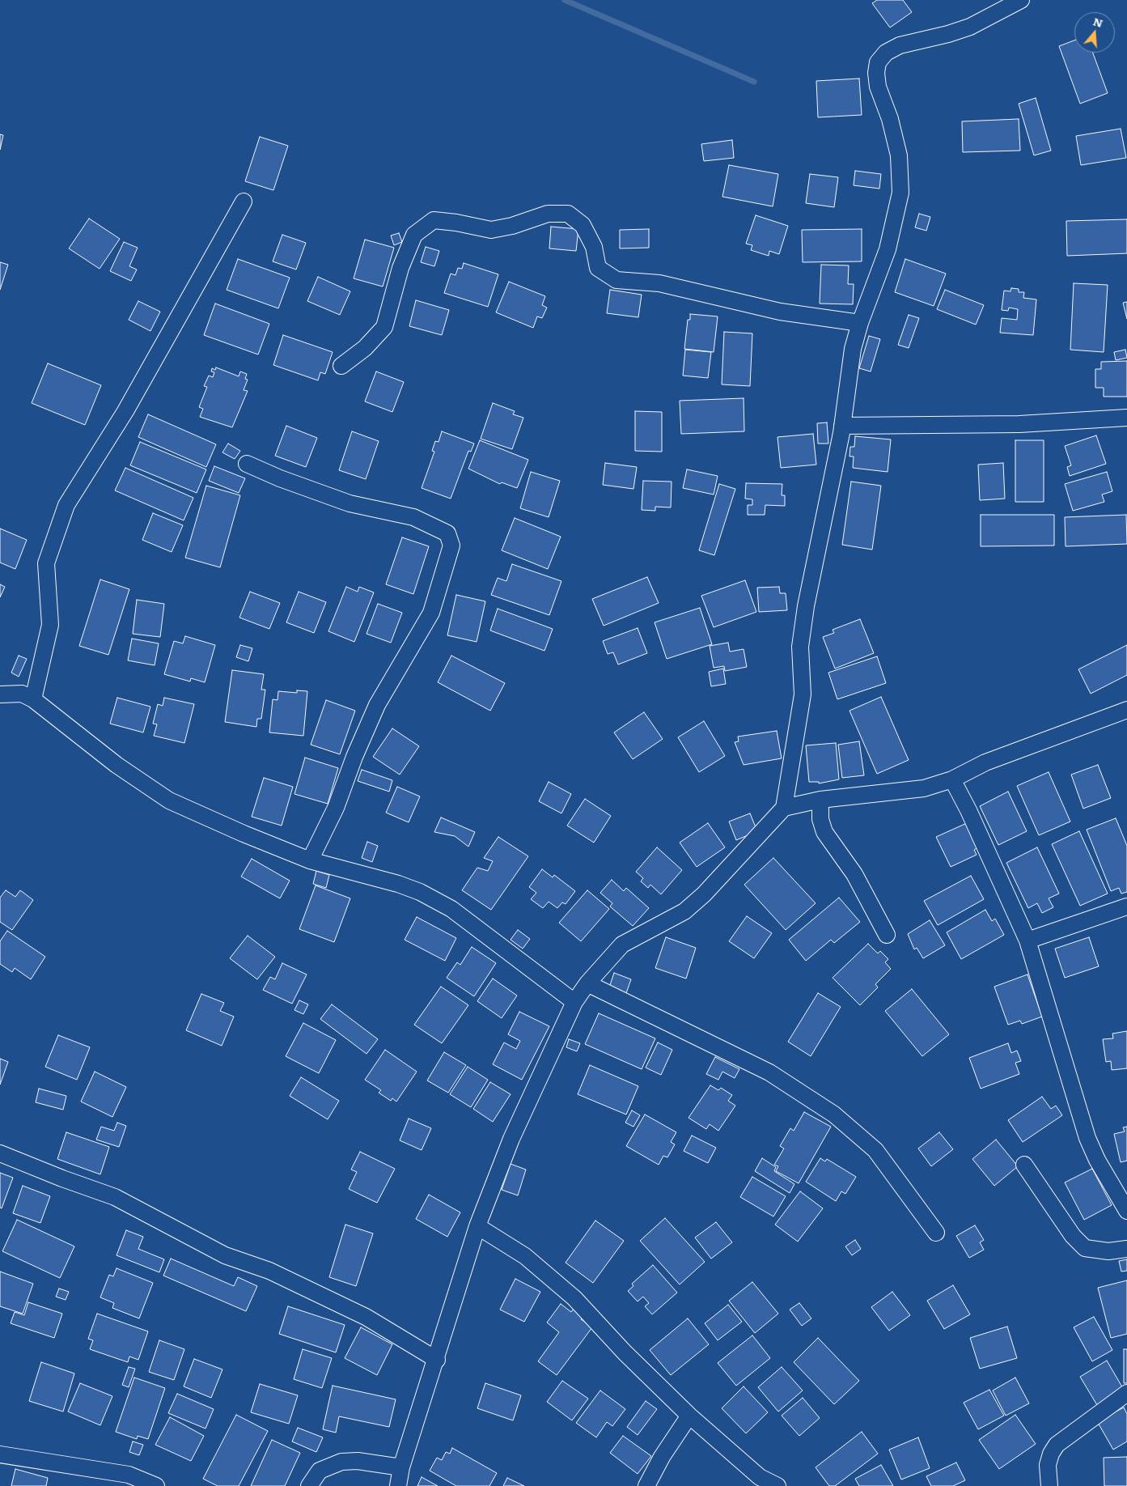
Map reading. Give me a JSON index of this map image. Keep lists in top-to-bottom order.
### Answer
{
  "north": "top"
}
